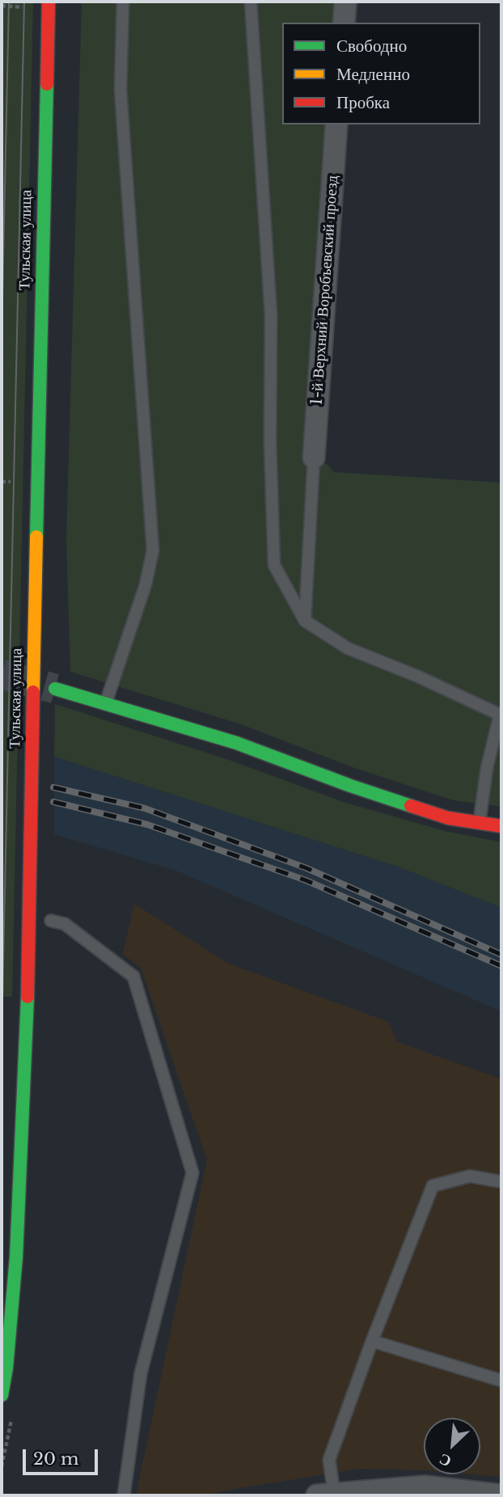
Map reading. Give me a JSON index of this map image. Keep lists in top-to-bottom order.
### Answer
{
  "streets": {
    "street": ["Тульская улица", "1-й Верхний Воробъевский проезд"]
  },
  "legend": ["Свободно", "Медленно", "Пробка"],
  "scale_bar": "20 m",
  "north": "bottom left"
}
